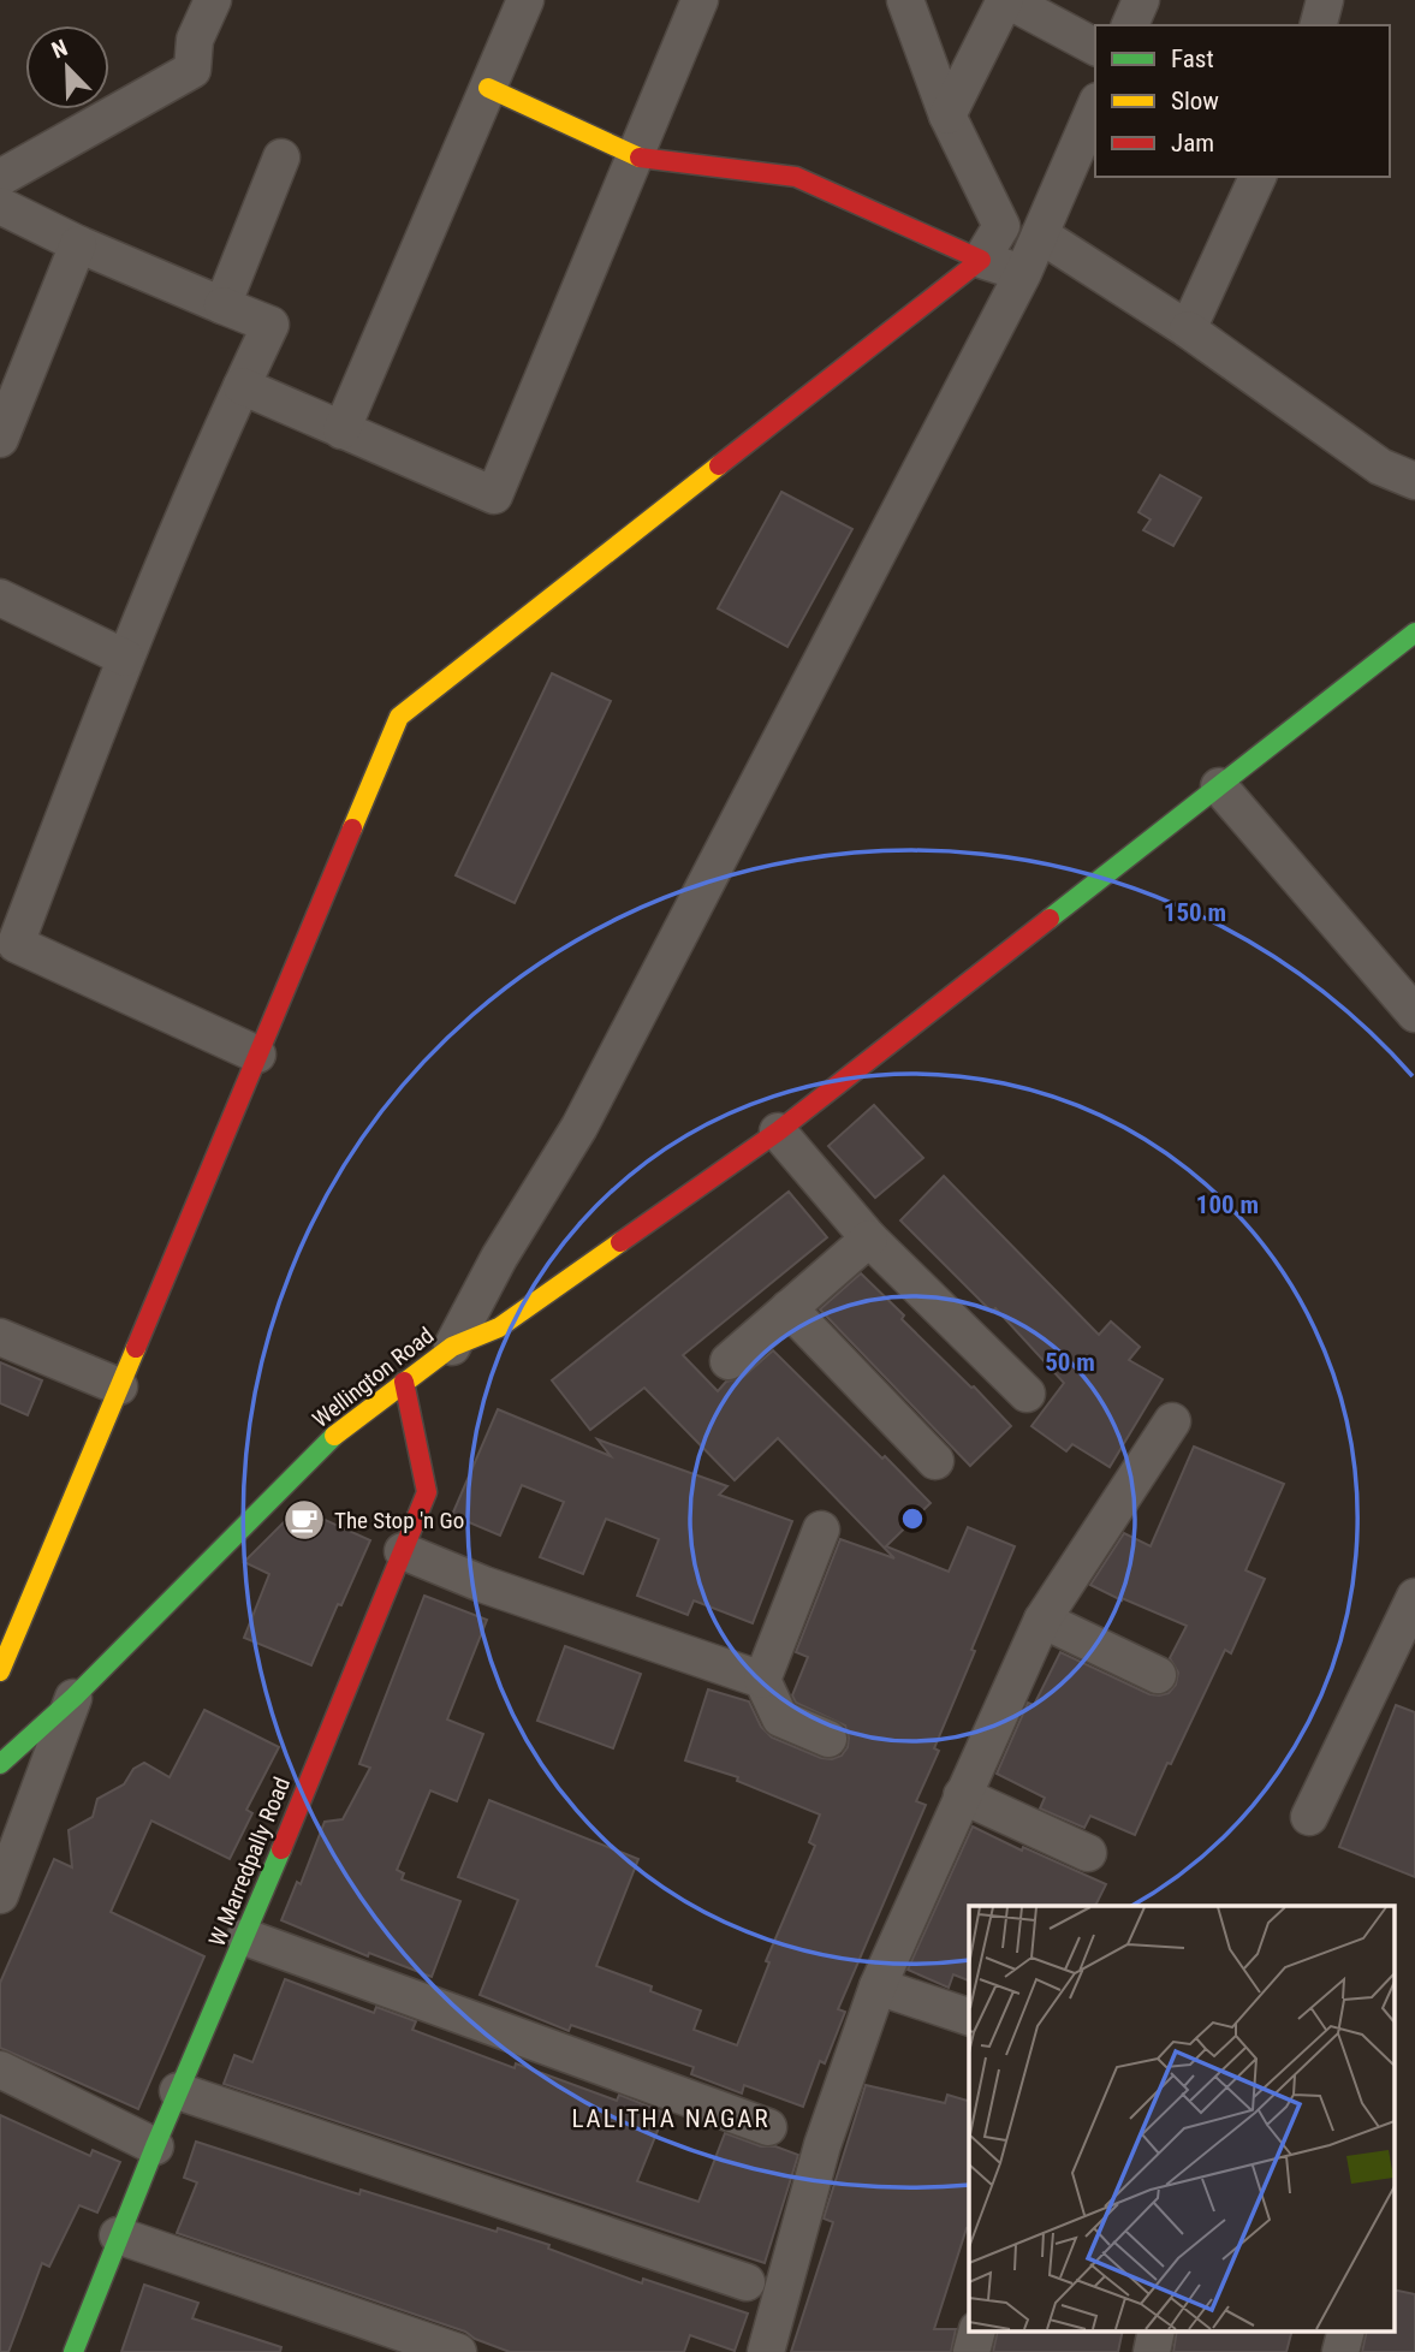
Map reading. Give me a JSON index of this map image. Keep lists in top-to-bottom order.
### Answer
{
  "streets": {
    "main road": ["Wellington Road", "W Marredpally Road"]
  },
  "crossings": [
    ["Wellington Road", "W Marredpally Road"]
  ],
  "districts": ["LALITHA NAGAR"],
  "places": {
    "cafe": ["The Stop 'n Go"]
  },
  "legend": ["Fast", "Slow", "Jam"],
  "north": "top left",
  "rings": ["150 m", "100 m", "50 m"]
}
